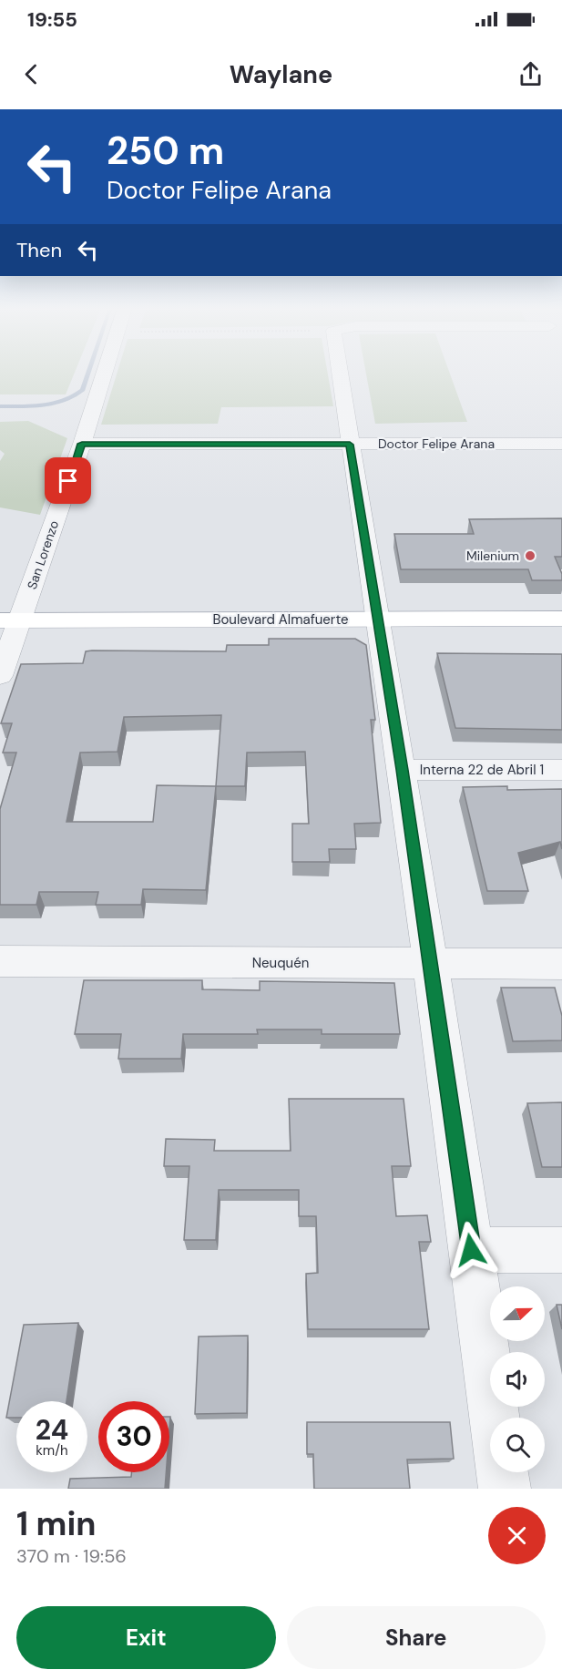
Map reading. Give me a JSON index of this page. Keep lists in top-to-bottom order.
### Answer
{
  "streets": {
    "main road": ["Boulevard Almafuerte"],
    "street": [
      "Doctor Felipe Arana",
      "San Lorenzo",
      "Interna 22 de Abril 1",
      "Neuquén"
    ]
  },
  "crossings": [
    ["Doctor Felipe Arana", "San Lorenzo"],
    ["San Lorenzo", "Boulevard Almafuerte"]
  ],
  "places": ["Milenium"],
  "north": "right",
  "page": {
    "status": "19:55",
    "header": "Waylane",
    "turn": ["250 m", "Doctor Felipe Arana"],
    "then": "Then",
    "speed": "24 km/h",
    "limit": "30",
    "heading": ["1 min", "370 m · 19:56"],
    "buttons": ["Exit", "Share"]
  }
}
